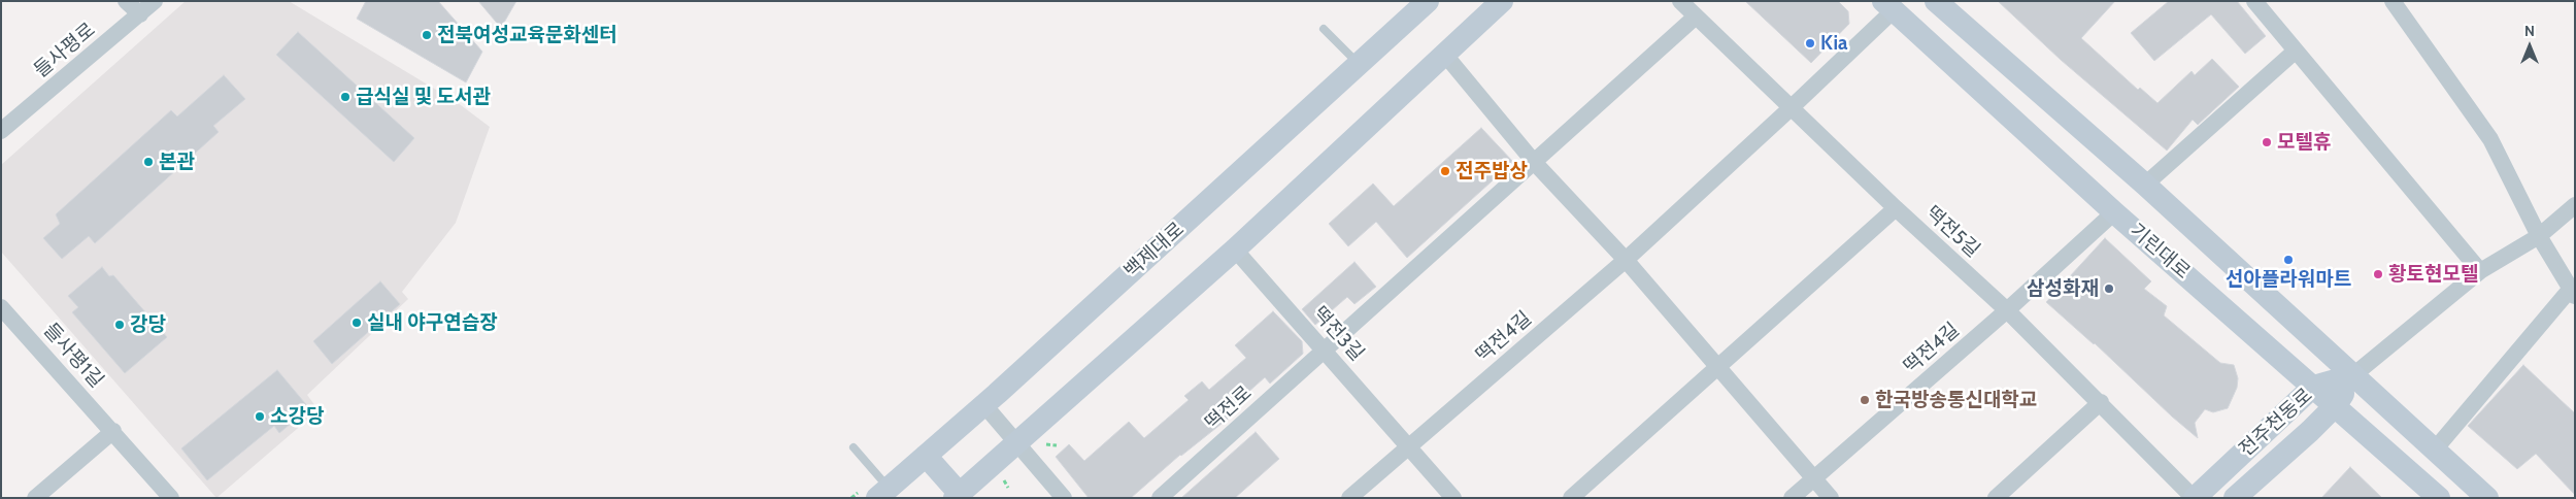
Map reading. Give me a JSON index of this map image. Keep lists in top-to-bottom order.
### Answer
{
  "streets": {
    "street": [
      "들사평로",
      "떡전5길",
      "백제대로",
      "기린대로",
      "떡전3길",
      "떡전4길",
      "들사평1길",
      "떡전로",
      "전주천동로"
    ]
  },
  "crossings": [
    ["떡전5길", "떡전4길"],
    ["떡전5길", "전주천동로"],
    ["기린대로", "떡전4길"],
    ["기린대로", "전주천동로"],
    ["떡전3길", "떡전4길"],
    ["떡전3길", "떡전로"]
  ],
  "places": [
    "전북여성교육문화센터",
    "Kia",
    "급식실 및 도서관",
    "모텔휴",
    "본관",
    "전주밥상",
    "선아플라워마트",
    "황토현모텔",
    "삼성화재",
    "실내 야구연습장",
    "강당",
    "한국방송통신대학교",
    "소강당"
  ],
  "north": "top"
}
